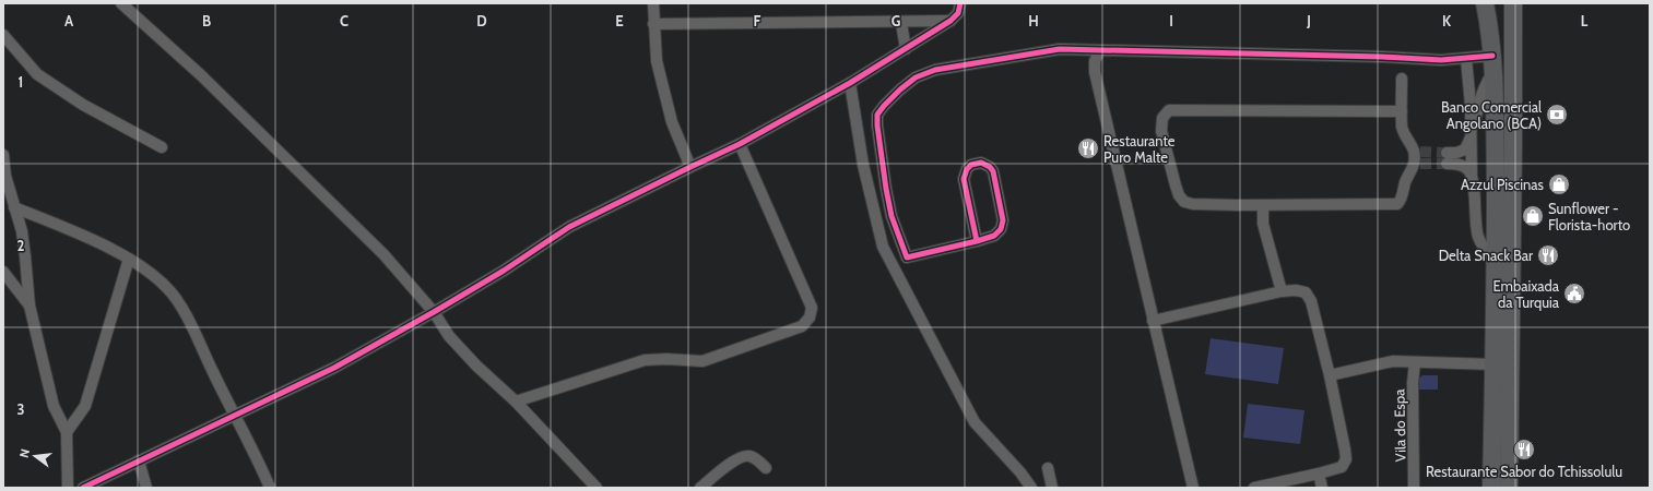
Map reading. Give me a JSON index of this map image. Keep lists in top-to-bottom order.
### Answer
{
  "streets": {
    "street": ["Vila do Espa"]
  },
  "places": {
    "bank": ["Banco Comercial Angolano (BCA)"],
    "restaurant": ["Restaurante Puro Malte", "Delta Snack Bar", "Restaurante Sabor do Tchissolulu"],
    "shop": ["Azzul Piscinas", "Sunflower - Florista-horto"],
    "public building": ["Embaixada da Turquia"]
  },
  "north": "left",
  "grid": {
    "columns": [
      "A",
      "B",
      "C",
      "D",
      "E",
      "F",
      "G",
      "H",
      "I",
      "J",
      "K",
      "L"
    ],
    "rows": ["1", "2", "3"]
  }
}
